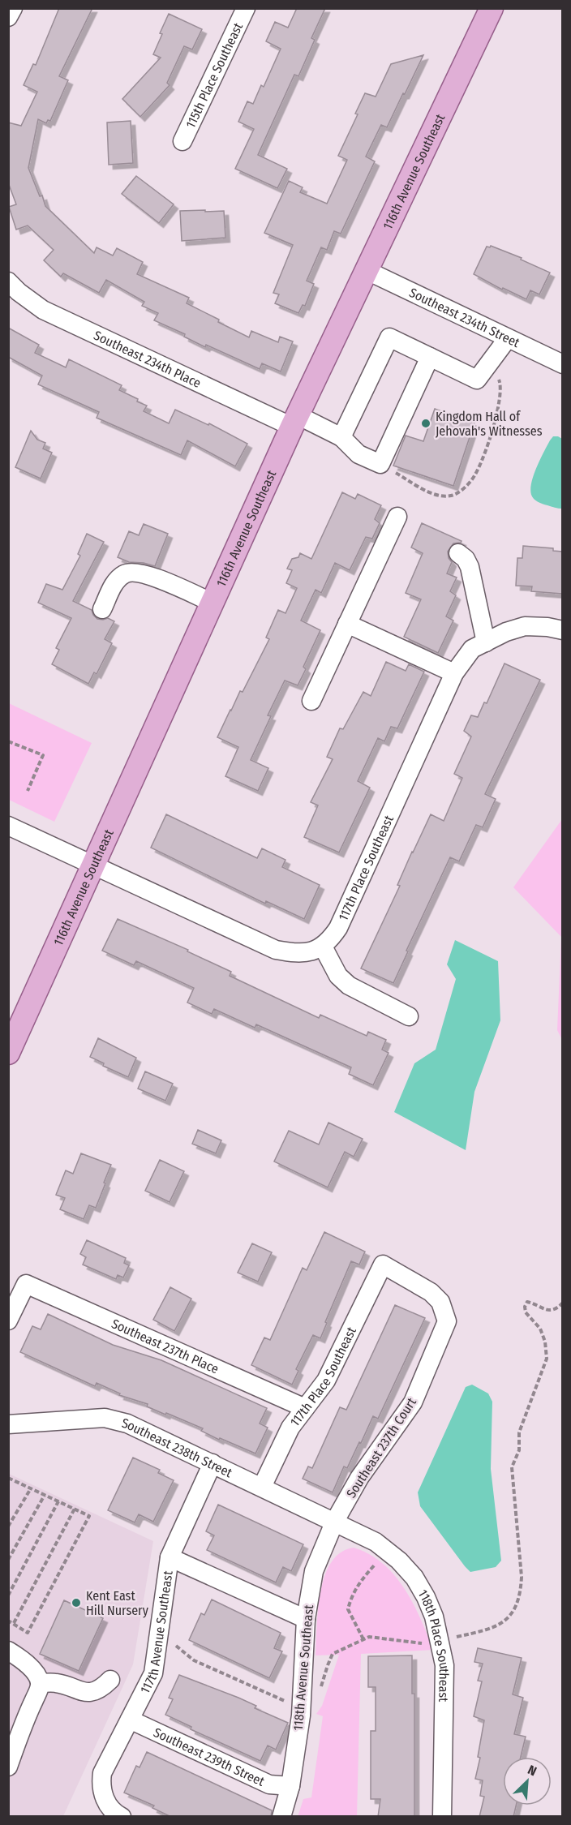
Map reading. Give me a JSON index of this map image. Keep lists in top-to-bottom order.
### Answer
{
  "streets": {
    "main road": ["116th Avenue Southeast"],
    "street": [
      "115th Place Southeast",
      "Southeast 234th Street",
      "Southeast 234th Place",
      "117th Place Southeast",
      "Southeast 237th Place",
      "Southeast 238th Street",
      "Southeast 237th Court",
      "117th Avenue Southeast",
      "118th Place Southeast",
      "118th Avenue Southeast",
      "Southeast 239th Street"
    ]
  },
  "crossings": [
    ["116th Avenue Southeast", "Southeast 234th Street"],
    ["116th Avenue Southeast", "Southeast 234th Place"],
    ["117th Place Southeast", "Southeast 237th Place"],
    ["117th Place Southeast", "Southeast 238th Street"],
    ["117th Place Southeast", "Southeast 237th Court"],
    ["Southeast 238th Street", "Southeast 237th Court"],
    ["Southeast 238th Street", "117th Avenue Southeast"],
    ["Southeast 238th Street", "118th Place Southeast"],
    ["Southeast 238th Street", "118th Avenue Southeast"],
    ["Southeast 237th Court", "118th Place Southeast"],
    ["Southeast 237th Court", "118th Avenue Southeast"],
    ["117th Avenue Southeast", "Southeast 239th Street"],
    ["118th Place Southeast", "118th Avenue Southeast"],
    ["118th Avenue Southeast", "Southeast 239th Street"]
  ],
  "places": ["Kingdom Hall of Jehovah's Witnesses", "Kent East Hill Nursery"],
  "north": "top right"
}
